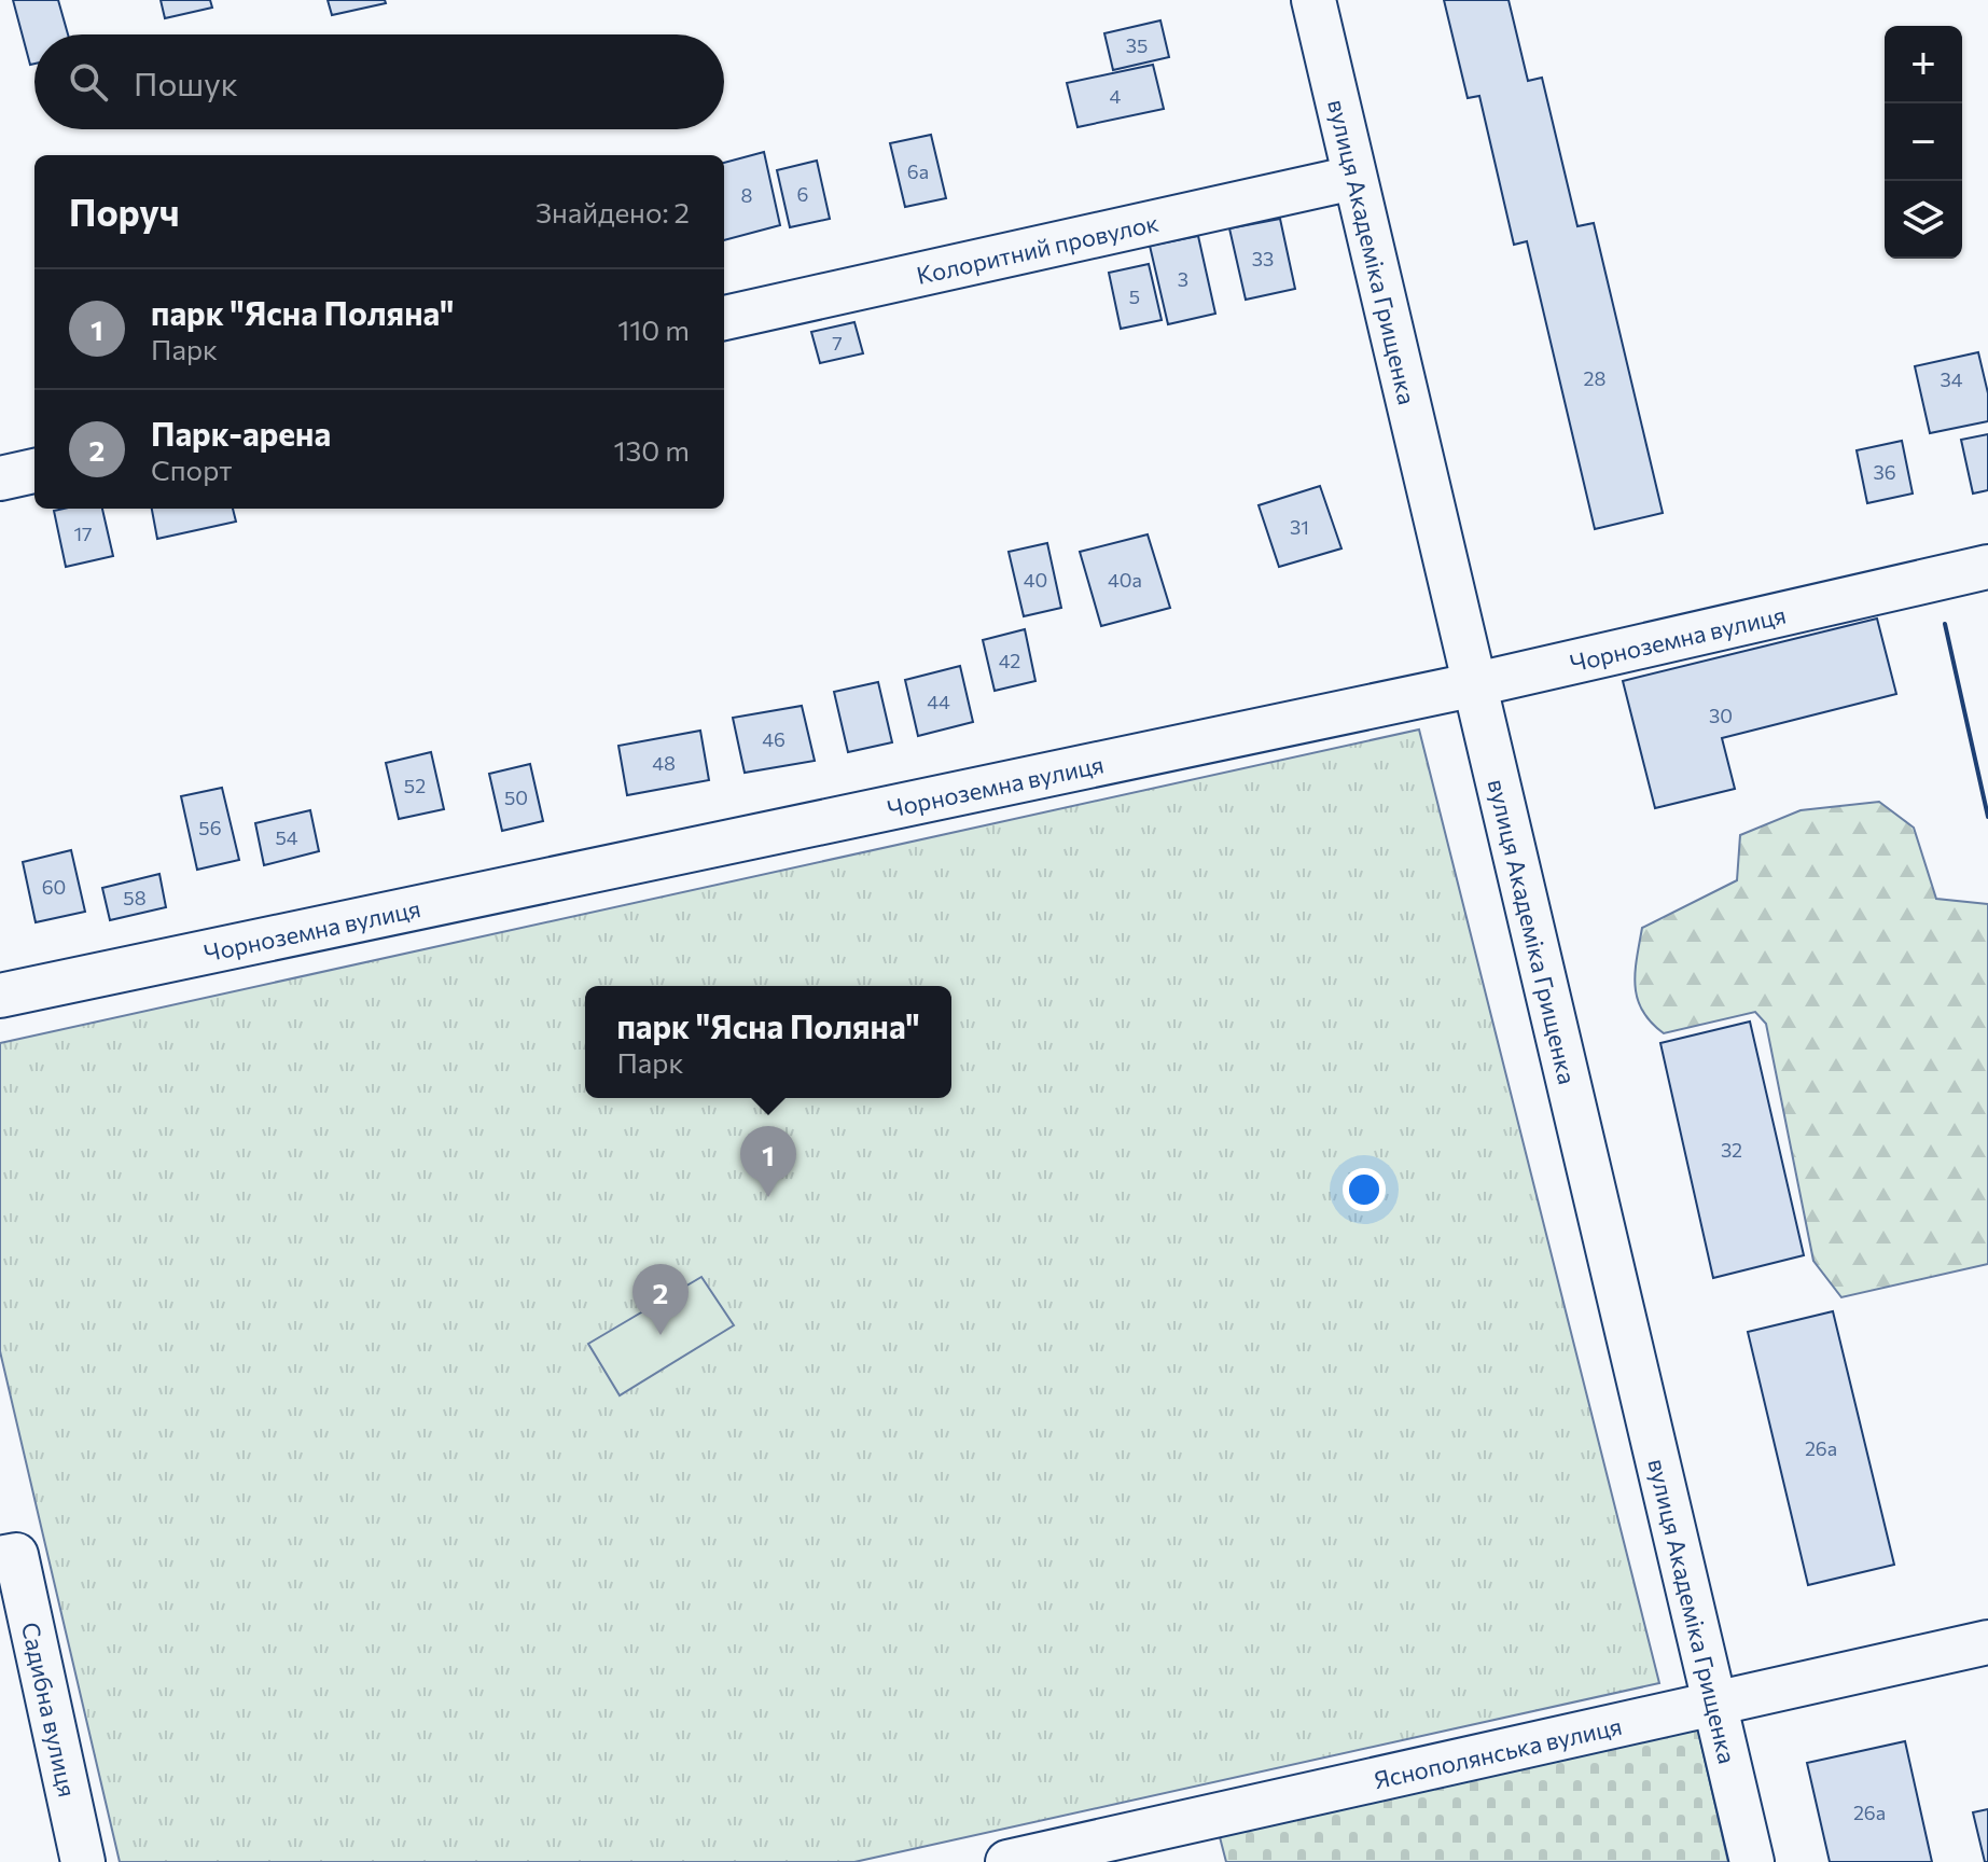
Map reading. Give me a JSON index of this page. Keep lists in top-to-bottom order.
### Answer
{
  "streets": {
    "street": [
      "Колоритний провулок",
      "вулиця Академіка Грищенка",
      "Чорноземна вулиця",
      "Садибна вулиця",
      "Яснополянська вулиця"
    ]
  },
  "crossings": [
    ["Колоритний провулок", "вулиця Академіка Грищенка"],
    ["вулиця Академіка Грищенка", "Чорноземна вулиця"],
    ["вулиця Академіка Грищенка", "Яснополянська вулиця"]
  ],
  "house_numbers": [
    "35",
    "4",
    "6а",
    "6",
    "8",
    "33",
    "3",
    "5",
    "7",
    "28",
    "34",
    "36",
    "31",
    "17",
    "40",
    "40а",
    "42",
    "44",
    "30",
    "46",
    "48",
    "52",
    "50",
    "56",
    "54",
    "60",
    "58",
    "32",
    "26а",
    "26а"
  ],
  "page": {
    "map_buttons": ["+", "−"],
    "search": "Пошук",
    "heading": ["Поруч", "Знайдено: 2"],
    "list": [
      {
        "mark": "1",
        "name": "парк \"Ясна Поляна\"",
        "note": "Парк",
        "value": "110 m"
      },
      {
        "mark": "2",
        "name": "Парк-арена",
        "note": "Спорт",
        "value": "130 m"
      }
    ],
    "popup": ["парк \"Ясна Поляна\"", "Парк"],
    "pins": ["1", "2"]
  }
}
